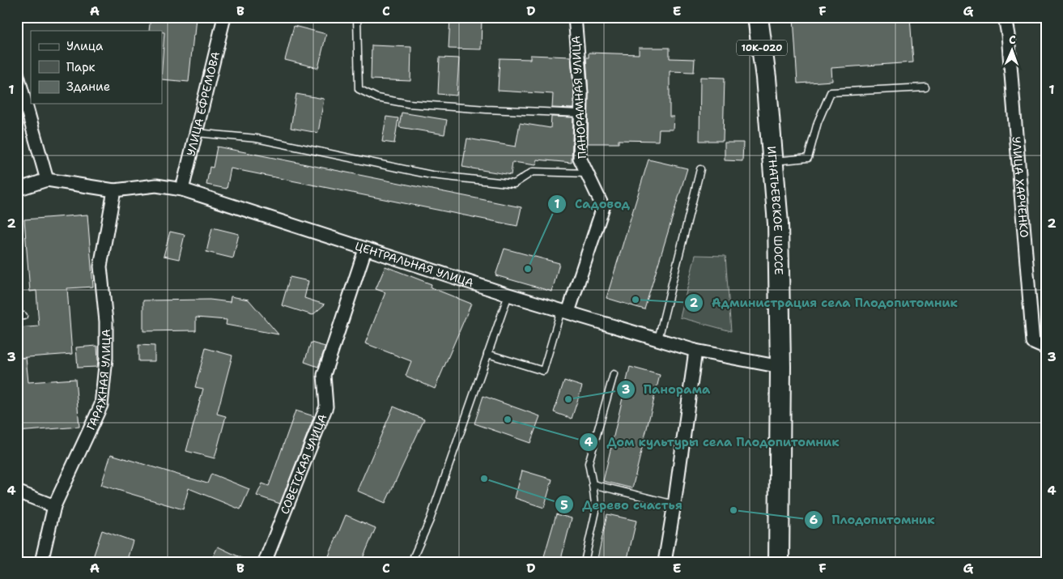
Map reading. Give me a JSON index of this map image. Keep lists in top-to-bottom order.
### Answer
{
  "streets": {
    "main road": ["10К-020", "ИГНАТЬЕВСКОЕ ШОССЕ"],
    "street": [
      "ПАНОРАМНАЯ УЛИЦА",
      "УЛИЦА ЕФРЕМОВА",
      "УЛИЦА ХАРЧЕНКО",
      "ЦЕНТРАЛЬНАЯ УЛИЦА",
      "ГАРАЖНАЯ УЛИЦА",
      "СОВЕТСКАЯ УЛИЦА"
    ]
  },
  "crossings": [
    ["ПАНОРАМНАЯ УЛИЦА", "ЦЕНТРАЛЬНАЯ УЛИЦА"],
    ["УЛИЦА ЕФРЕМОВА", "ЦЕНТРАЛЬНАЯ УЛИЦА"],
    ["ИГНАТЬЕВСКОЕ ШОССЕ", "ЦЕНТРАЛЬНАЯ УЛИЦА"],
    ["ЦЕНТРАЛЬНАЯ УЛИЦА", "ГАРАЖНАЯ УЛИЦА"],
    ["ЦЕНТРАЛЬНАЯ УЛИЦА", "СОВЕТСКАЯ УЛИЦА"]
  ],
  "places": [
    "Садовод",
    "Администрация села Плодопитомник",
    "Панорама",
    "Дом культуры села Плодопитомник",
    "Дерево счастья",
    "Плодопитомник"
  ],
  "legend": ["Улица", "Парк", "Здание"],
  "north": "top",
  "grid": {
    "columns": [
      "A",
      "B",
      "C",
      "D",
      "E",
      "F",
      "G"
    ],
    "rows": [
      "1",
      "2",
      "3",
      "4"
    ]
  }
}
